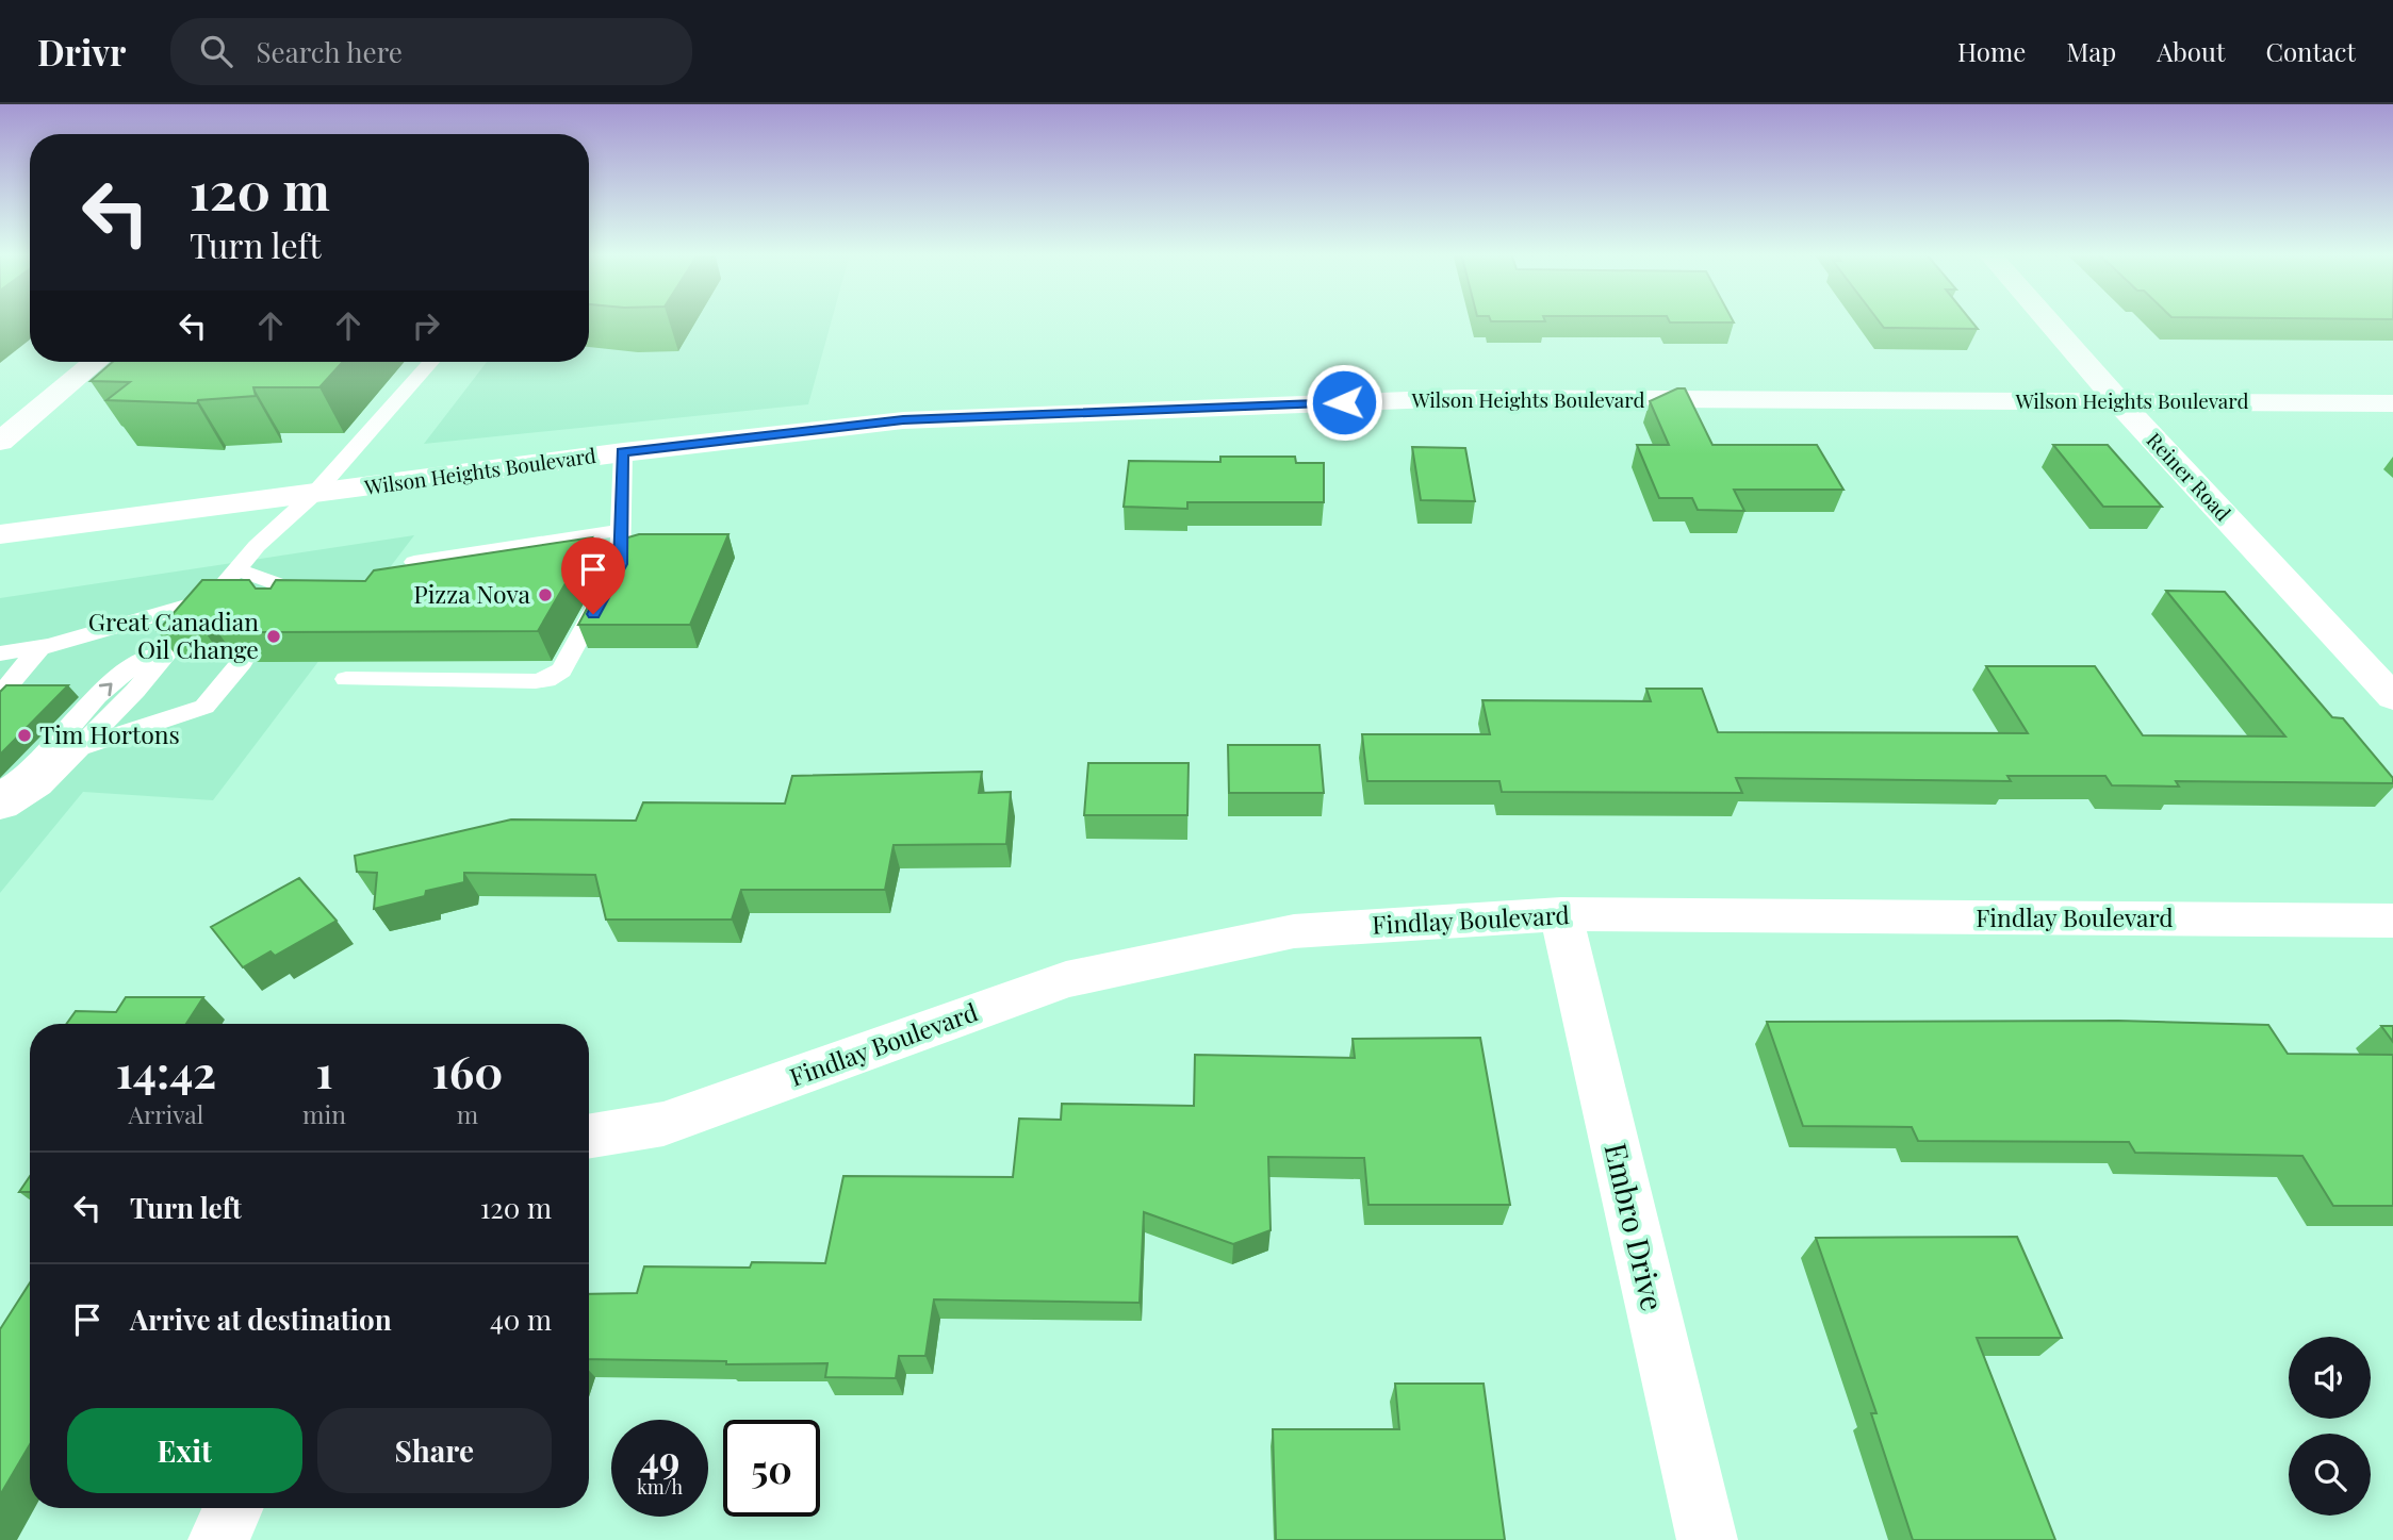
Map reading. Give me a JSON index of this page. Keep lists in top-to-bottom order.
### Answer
{
  "streets": {
    "main road": [
      "Wilson Heights Boulevard",
      "Reiner Road",
      "Findlay Boulevard",
      "Embro Drive"
    ]
  },
  "crossings": [
    ["Wilson Heights Boulevard", "Reiner Road"],
    ["Findlay Boulevard", "Embro Drive"]
  ],
  "places": ["Pizza Nova", "Great Canadian Oil Change", "Tim Hortons"],
  "page": {
    "header": "Drivr",
    "search": "Search here",
    "nav": [
      "Home",
      "Map",
      "About",
      "Contact"
    ],
    "turn": ["120 m", "Turn left"],
    "eta": [
      "14:42",
      "Arrival",
      "1",
      "min",
      "160",
      "m"
    ],
    "list": [
      {
        "name": "Turn left",
        "value": "120 m"
      },
      {
        "name": "Arrive at destination",
        "value": "40 m"
      }
    ],
    "buttons": ["Exit", "Share"],
    "speed": "49 km/h",
    "limit": "50"
  }
}
